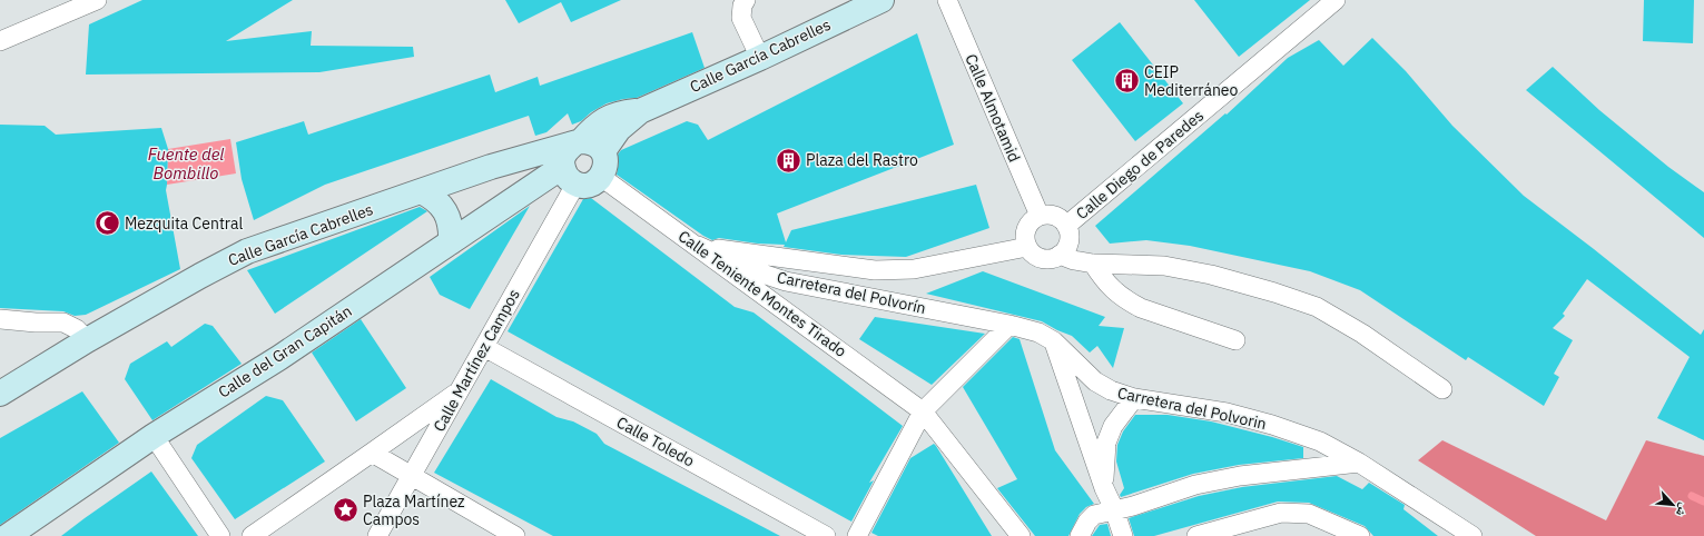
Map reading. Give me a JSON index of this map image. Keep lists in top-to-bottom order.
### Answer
{
  "streets": {
    "main road": ["Calle García Cabrelles", "Calle del Gran Capitán"],
    "street": [
      "Calle Almotamid",
      "Calle Diego de Paredes",
      "Carretera del Polvorín",
      "Calle Teniente Montes Tirado",
      "Calle Martínez Campos",
      "Carretera del Polvorin",
      "Calle Toledo"
    ]
  },
  "crossings": [
    ["Calle García Cabrelles", "Calle Teniente Montes Tirado"],
    ["Calle García Cabrelles", "Calle del Gran Capitán"],
    ["Calle García Cabrelles", "Calle Martínez Campos"],
    ["Calle Almotamid", "Calle Diego de Paredes"],
    ["Carretera del Polvorín", "Calle Teniente Montes Tirado"],
    ["Carretera del Polvorín", "Carretera del Polvorin"],
    ["Calle Teniente Montes Tirado", "Calle del Gran Capitán"],
    ["Calle Teniente Montes Tirado", "Calle Martínez Campos"],
    ["Calle del Gran Capitán", "Calle Martínez Campos"],
    ["Calle Martínez Campos", "Calle Toledo"]
  ],
  "water": ["Fuente del Bombillo"],
  "places": {
    "building": ["CEIP Mediterráneo", "Plaza del Rastro"],
    "mosque": ["Mezquita Central"],
    "place": ["Plaza Martínez Campos"]
  },
  "north": "bottom right"
}
